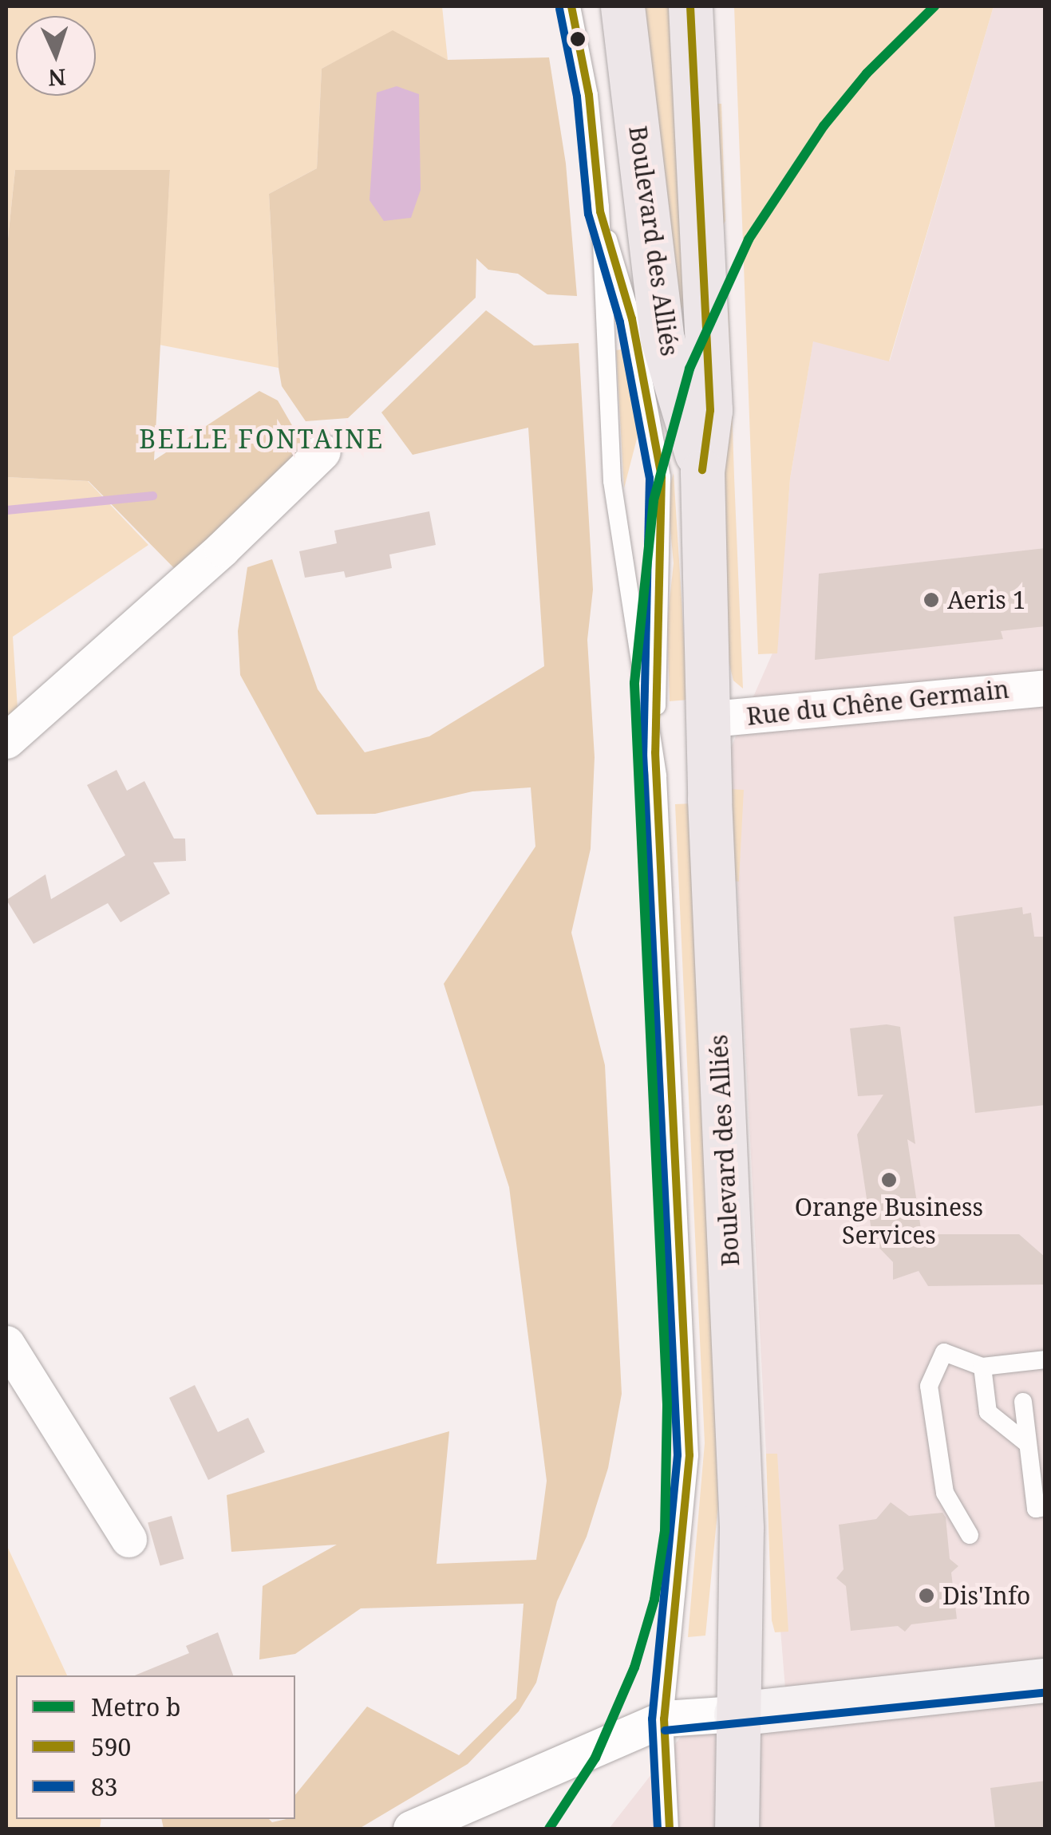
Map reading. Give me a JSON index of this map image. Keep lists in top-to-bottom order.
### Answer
{
  "streets": {
    "main road": ["Boulevard des Alliés"],
    "street": ["Rue du Chêne Germain"]
  },
  "crossings": [
    ["Boulevard des Alliés", "Rue du Chêne Germain"]
  ],
  "districts": ["BELLE FONTAINE"],
  "places": ["Aeris 1", "Orange Business Services", "Dis'Info"],
  "lines": ["metro line b", "transit line 590", "transit line 83"],
  "legend": ["Metro b", "590", "83"],
  "north": "bottom"
}
